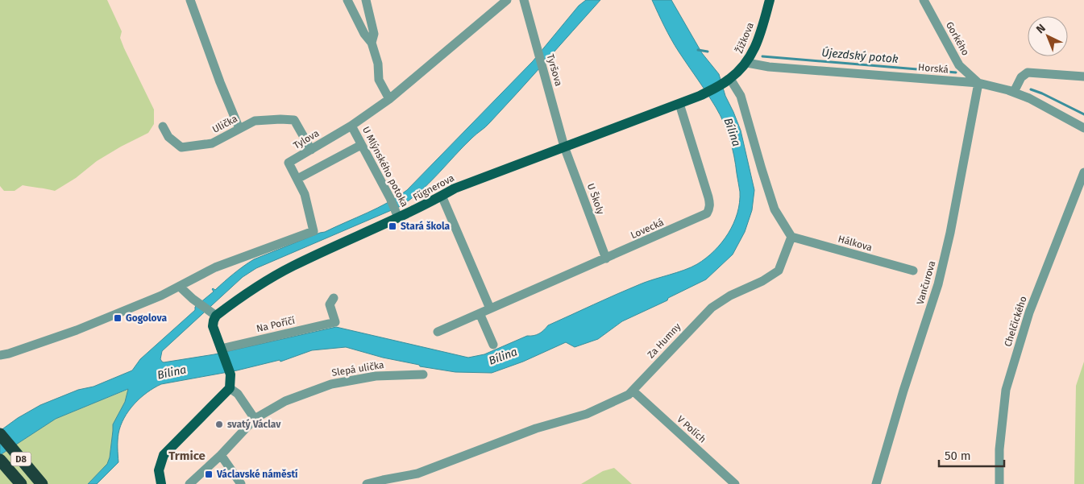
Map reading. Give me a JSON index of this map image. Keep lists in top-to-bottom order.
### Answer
{
  "streets": {
    "highway": ["D8"],
    "main road": ["Žižkova", "Fügnerova"],
    "street": [
      "Gorkého",
      "Horská",
      "Tyršova",
      "Ulička",
      "Tylova",
      "U Mlýnského potoka",
      "U Školy",
      "Lovecká",
      "Hálkova",
      "Vančurova",
      "Chelčického",
      "Na Poříčí",
      "Za Humny",
      "Slepá ulička",
      "V Polích"
    ]
  },
  "crossings": [
    ["Žižkova", "Horská"],
    ["Žižkova", "Fügnerova"],
    ["Gorkého", "Horská"],
    ["Gorkého", "Vančurova"],
    ["Horská", "Vančurova"],
    ["Tyršova", "Fügnerova"],
    ["Tyršova", "U Školy"],
    ["Ulička", "Tylova"],
    ["Tylova", "U Mlýnského potoka"],
    ["U Mlýnského potoka", "Fügnerova"],
    ["Fügnerova", "U Školy"],
    ["Fügnerova", "Lovecká"],
    ["U Školy", "Lovecká"],
    ["Hálkova", "Za Humny"],
    ["Za Humny", "V Polích"]
  ],
  "districts": ["Trmice"],
  "water": ["Újezdský potok", "Bílina"],
  "places": {
    "transit": ["Stará škola", "Gogolova", "Václavské náměstí"],
    "other": ["svatý Václav"]
  },
  "scale_bar": "50 m",
  "north": "top left"
}
